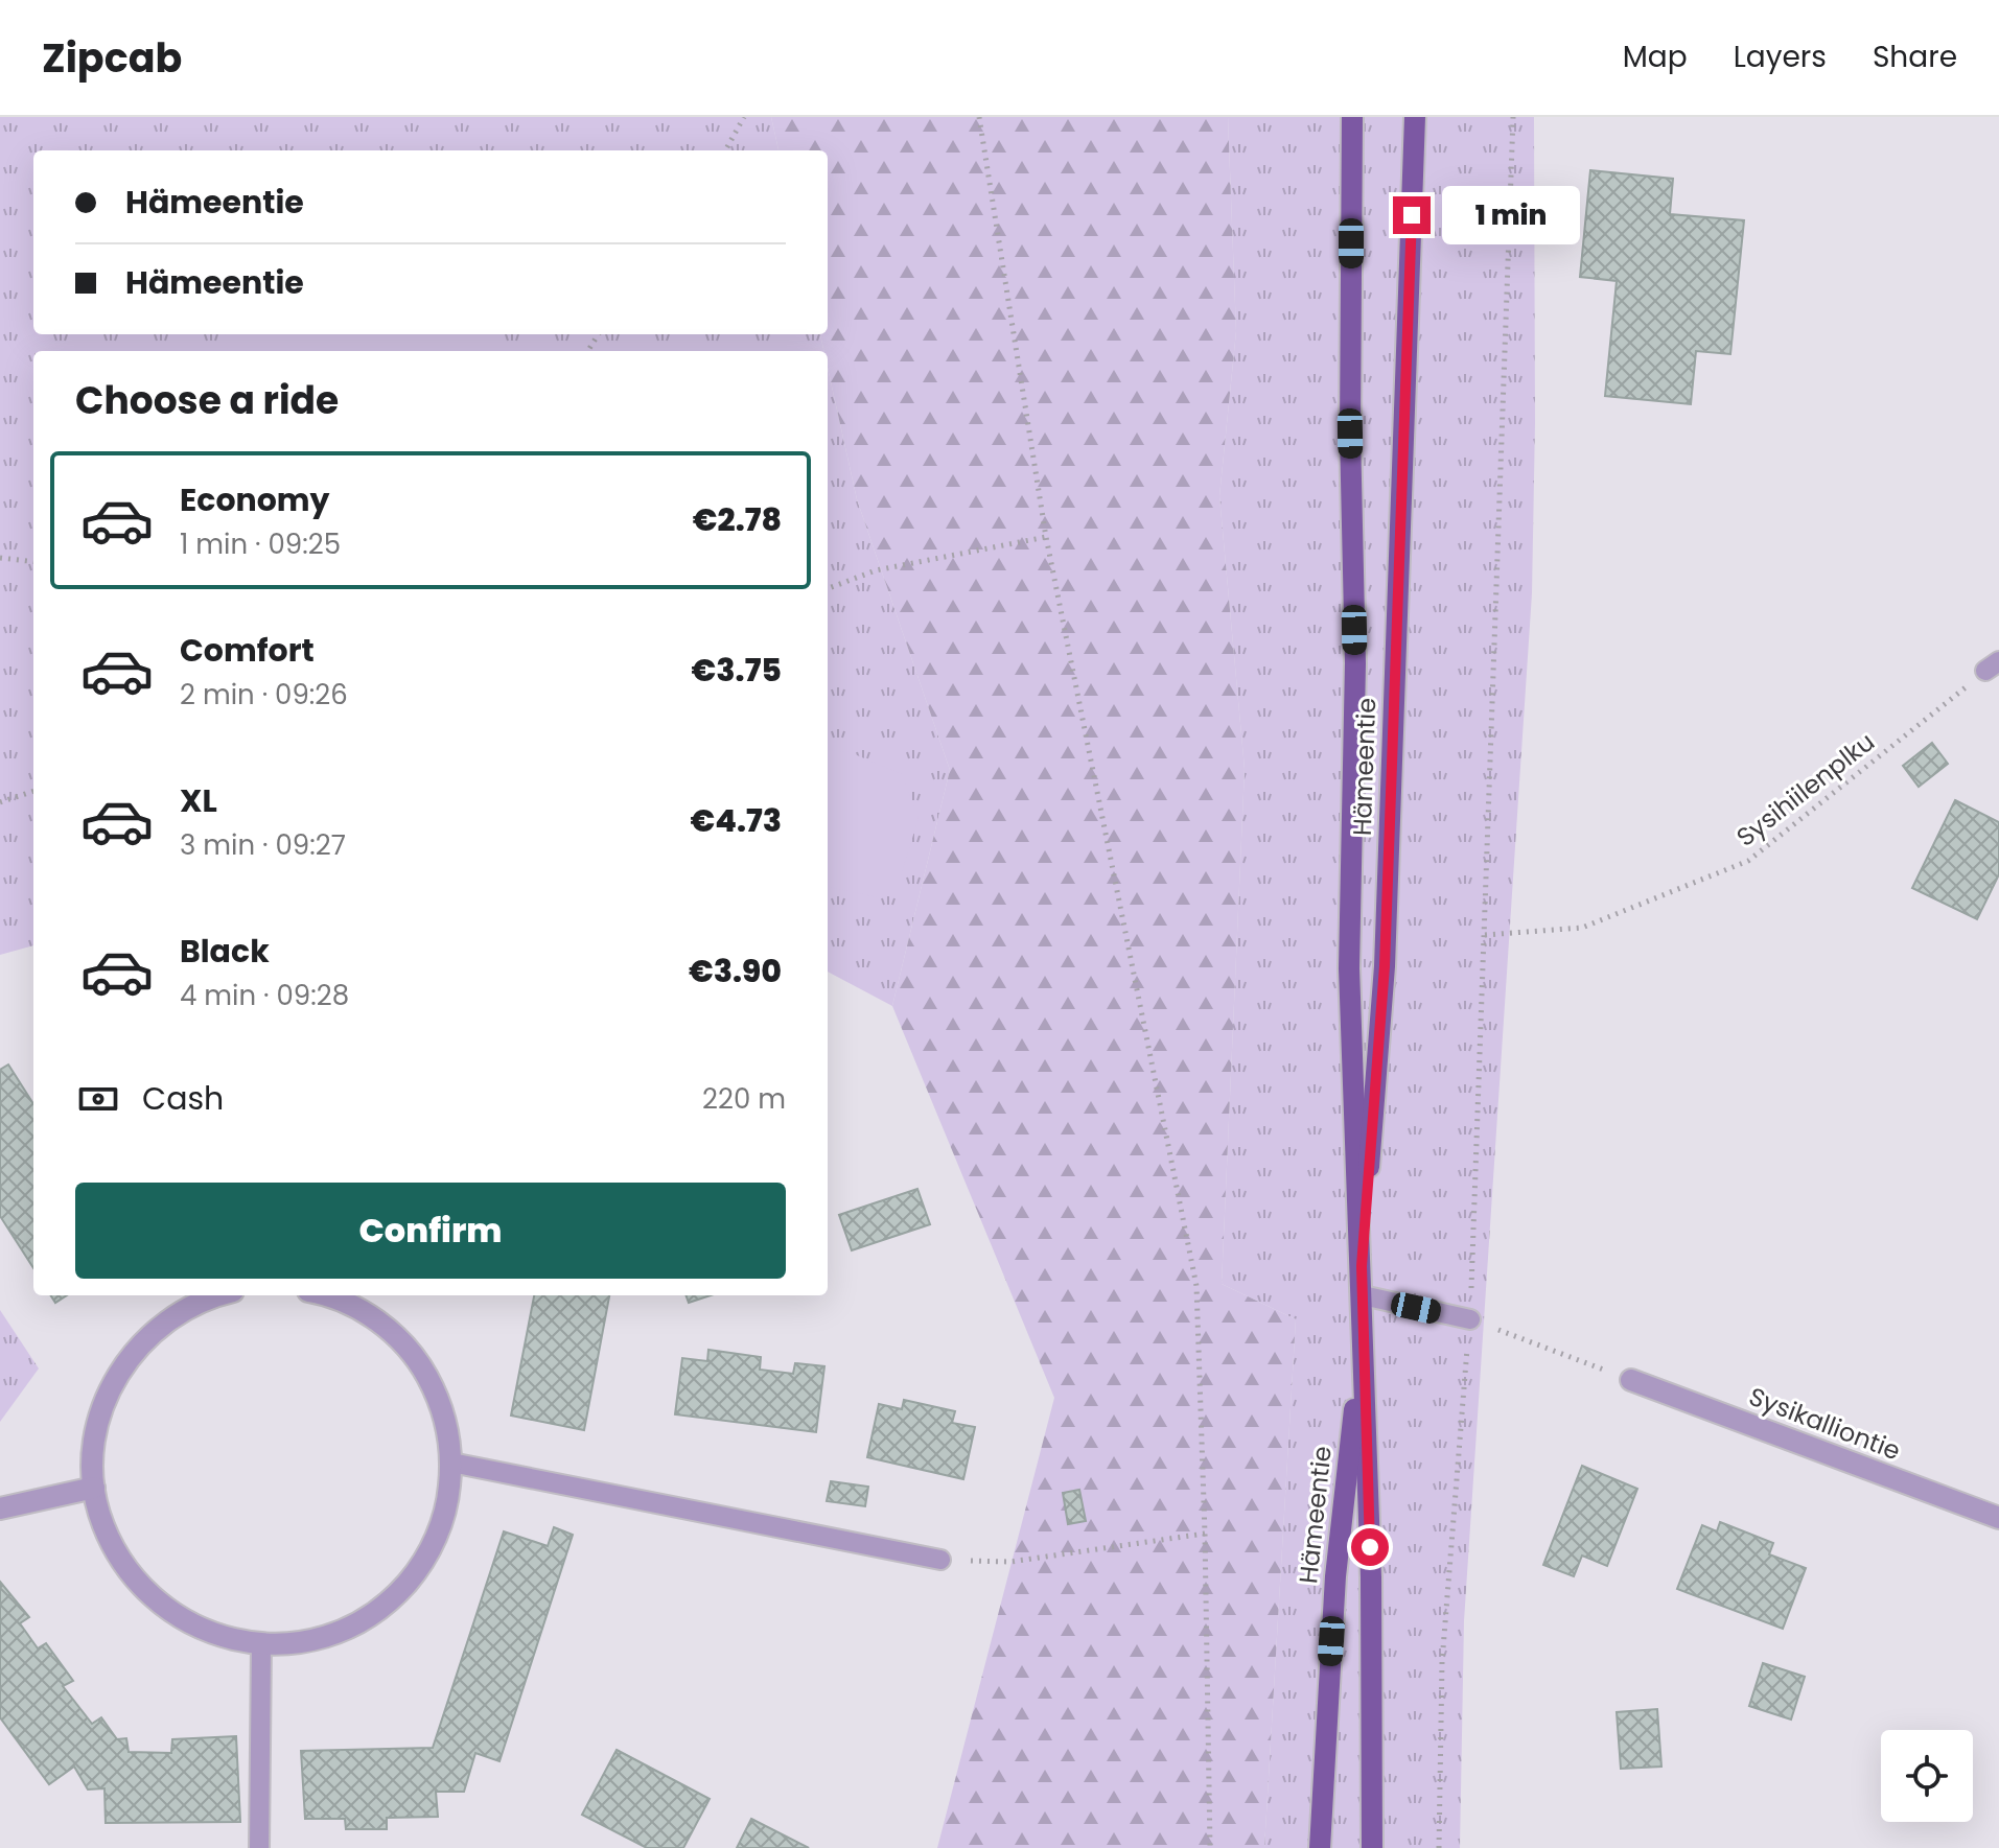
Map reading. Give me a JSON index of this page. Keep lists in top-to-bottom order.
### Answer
{
  "streets": {
    "main road": ["Hämeentie"],
    "street": ["Sysikalliontie"],
    "path": ["Sysihiilenplku"]
  },
  "page": {
    "header": "Zipcab",
    "nav": ["Map", "Layers", "Share"],
    "banner": ["Hämeentie", "Hämeentie"],
    "bubble": "1 min",
    "heading": "Choose a ride",
    "list": [
      {
        "name": "Economy",
        "note": "1 min · 09:25",
        "value": "€2.78"
      },
      {
        "name": "Comfort",
        "note": "2 min · 09:26",
        "value": "€3.75"
      },
      {
        "name": "XL",
        "note": "3 min · 09:27",
        "value": "€4.73"
      },
      {
        "name": "Black",
        "note": "4 min · 09:28",
        "value": "€3.90"
      }
    ],
    "pay": ["Cash", "220 m"],
    "buttons": "Confirm"
  }
}
